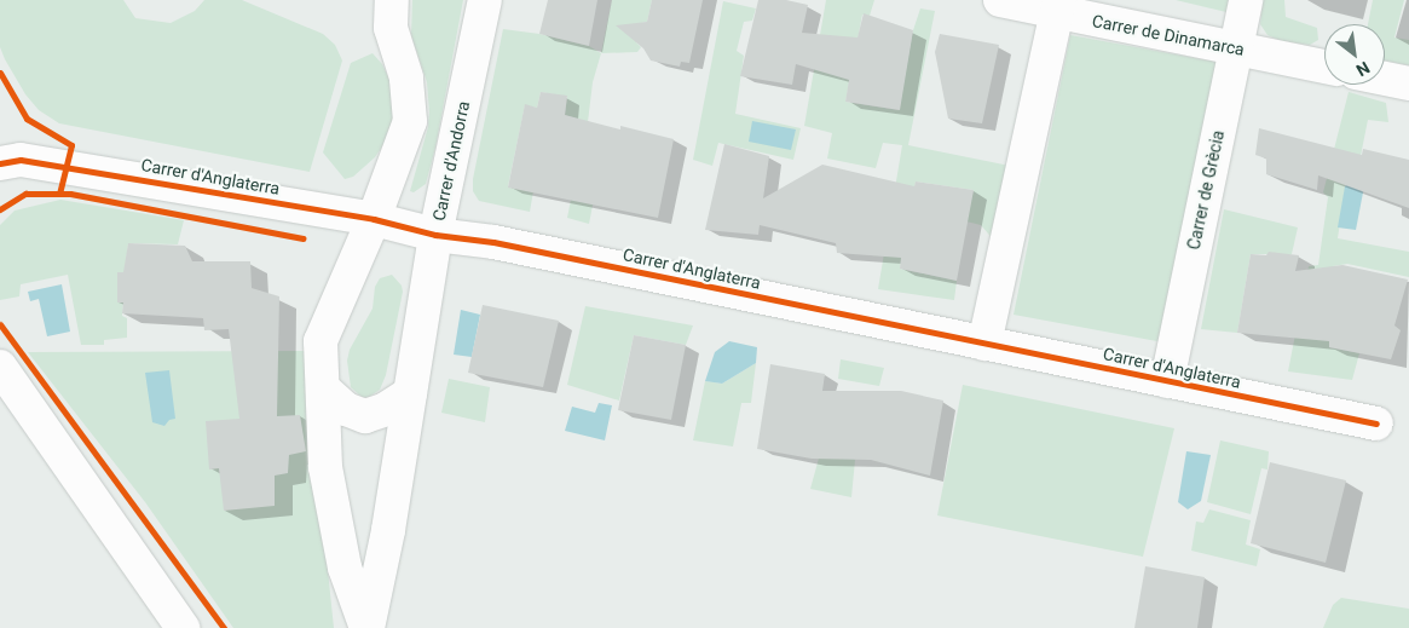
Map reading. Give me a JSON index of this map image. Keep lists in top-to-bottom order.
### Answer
{
  "streets": {
    "street": [
      "Carrer de Dinamarca",
      "Carrer d'Andorra",
      "Carrer d'Anglaterra",
      "Carrer de Grècia"
    ]
  },
  "crossings": [
    ["Carrer de Dinamarca", "Carrer de Grècia"],
    ["Carrer d'Andorra", "Carrer d'Anglaterra"],
    ["Carrer d'Anglaterra", "Carrer de Grècia"]
  ],
  "north": "bottom right"
}
